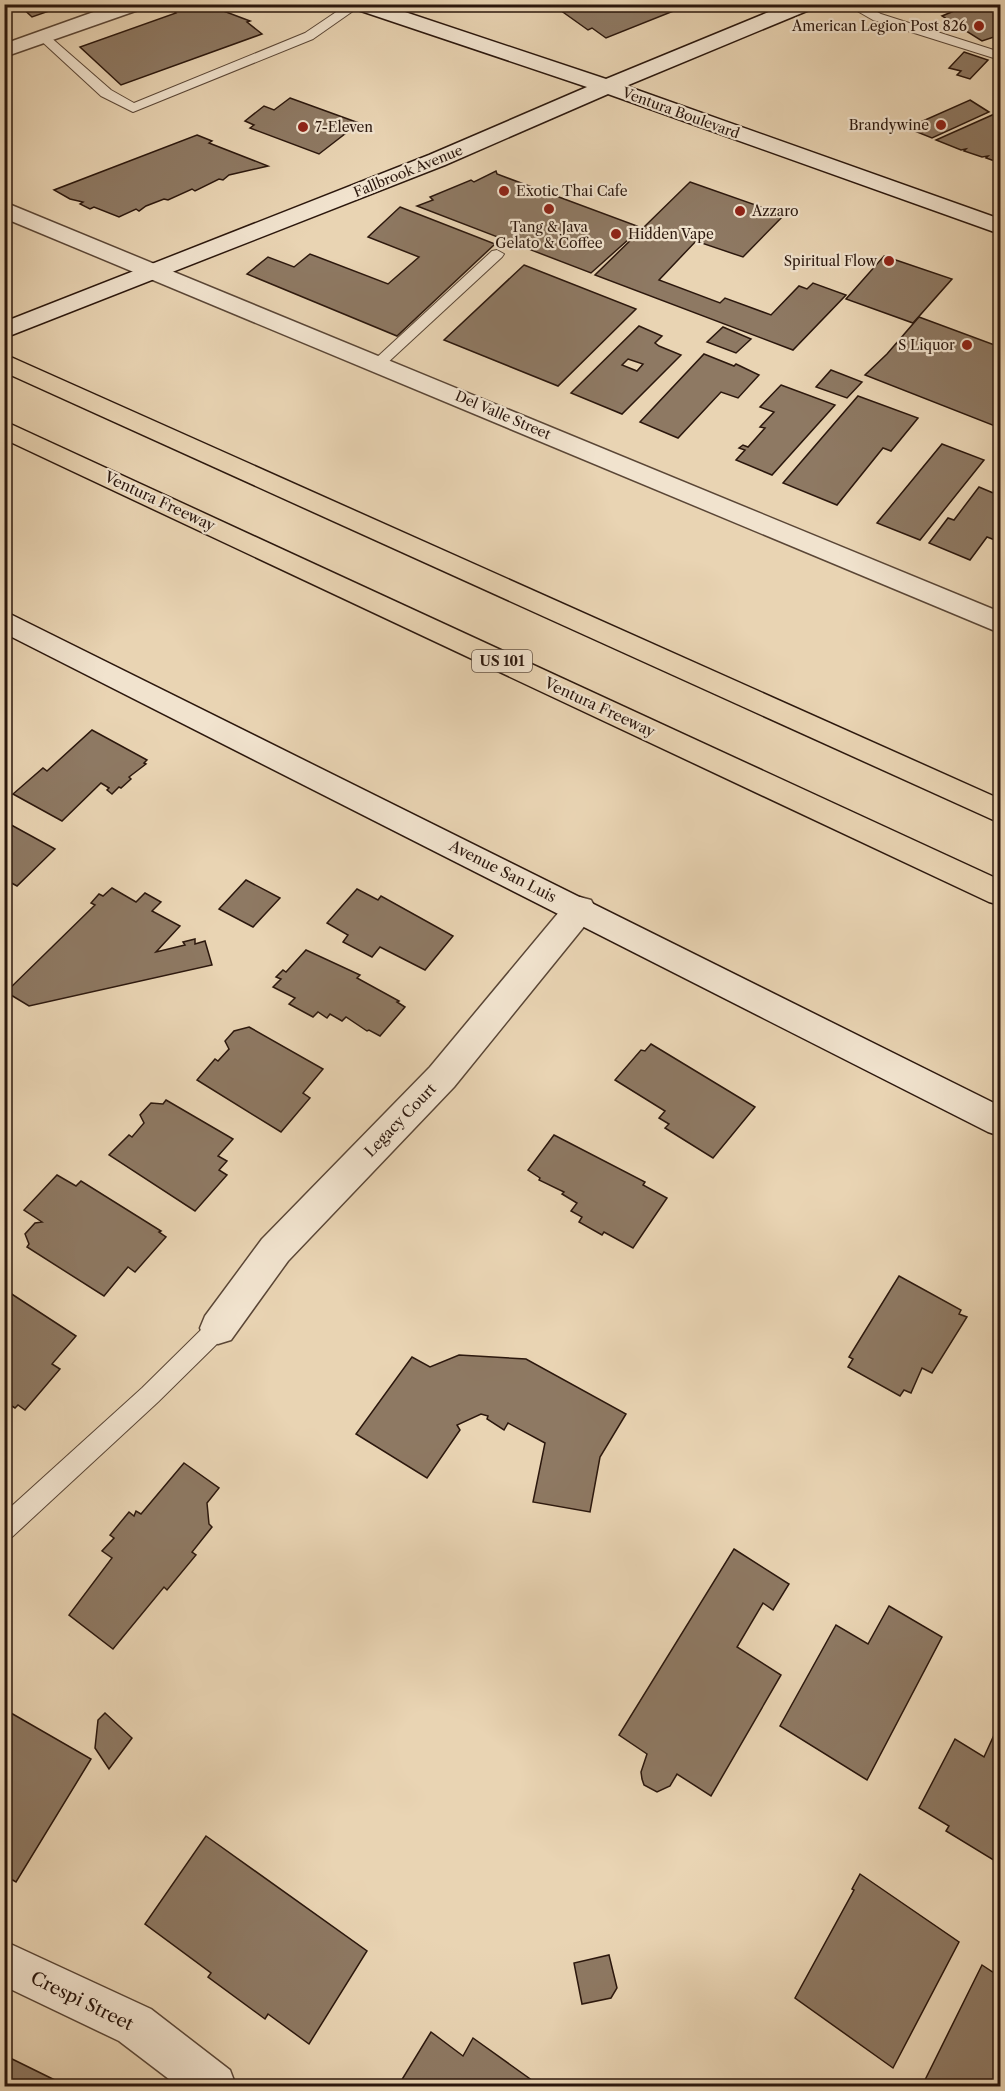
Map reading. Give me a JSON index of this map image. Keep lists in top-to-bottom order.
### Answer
{
  "streets": {
    "highway": ["Ventura Freeway", "US 101"],
    "street": [
      "Ventura Boulevard",
      "Fallbrook Avenue",
      "Del Valle Street",
      "Avenue San Luis",
      "Legacy Court",
      "Crespi Street"
    ]
  },
  "crossings": [
    ["Ventura Boulevard", "Fallbrook Avenue"],
    ["Fallbrook Avenue", "Del Valle Street"],
    ["Avenue San Luis", "Legacy Court"]
  ],
  "places": [
    "American Legion Post 826",
    "Brandywine",
    "7-Eleven",
    "Exotic Thai Cafe",
    "Tang & Java Gelato & Coffee",
    "Azzaro",
    "Hidden Vape",
    "Spiritual Flow",
    "S Liquor"
  ]
}
